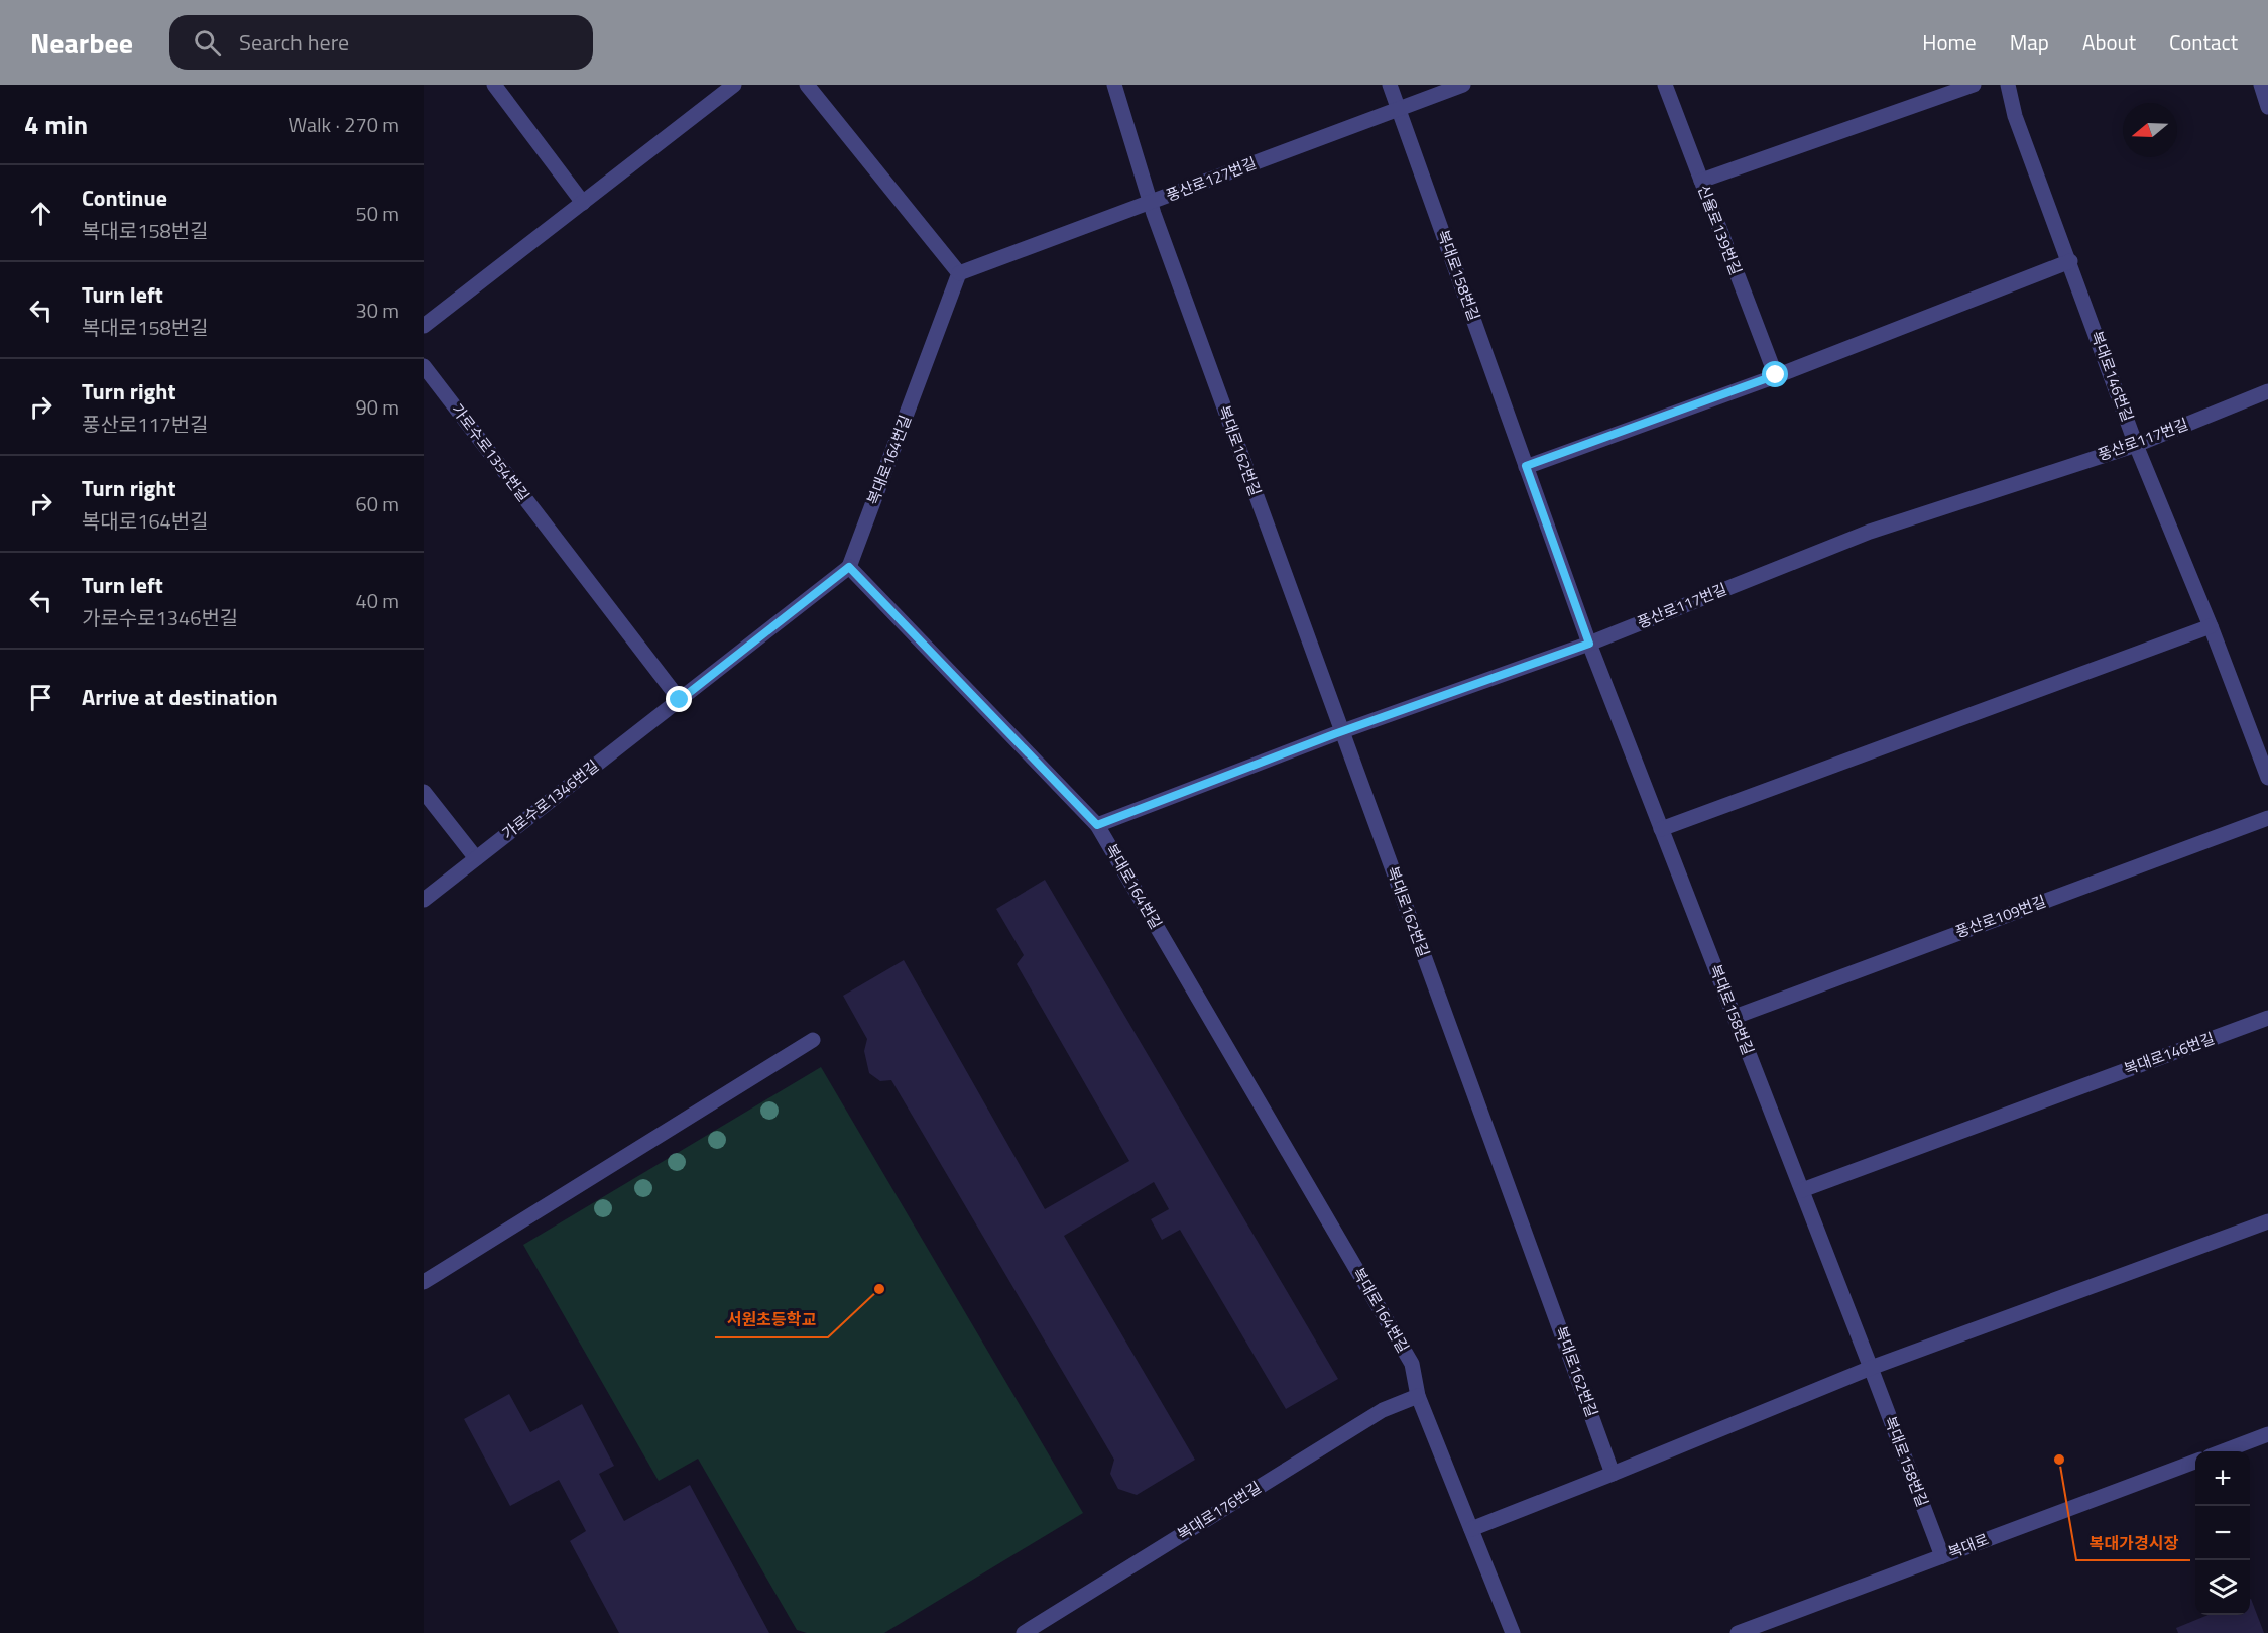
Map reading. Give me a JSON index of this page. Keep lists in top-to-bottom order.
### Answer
{
  "streets": {
    "street": [
      "풍산로127번길",
      "신율로139번길",
      "복대로158번길",
      "복대로146번길",
      "풍산로117번길",
      "복대로162번길",
      "가로수로1354번길",
      "복대로164번길",
      "가로수로1346번길",
      "풍산로109번길",
      "복대로176번길",
      "복대로"
    ]
  },
  "crossings": [
    ["풍산로127번길", "복대로158번길"],
    ["풍산로127번길", "복대로162번길"],
    ["풍산로127번길", "복대로164번길"],
    ["복대로158번길", "복대로146번길"],
    ["복대로158번길", "풍산로117번길"],
    ["복대로158번길", "풍산로109번길"],
    ["복대로158번길", "복대로"],
    ["복대로146번길", "풍산로117번길"],
    ["풍산로117번길", "복대로162번길"],
    ["풍산로117번길", "복대로164번길"],
    ["가로수로1354번길", "가로수로1346번길"],
    ["복대로164번길", "가로수로1346번길"],
    ["복대로164번길", "복대로176번길"]
  ],
  "places": ["서원초등학교", "복대가경시장"],
  "north": "left",
  "page": {
    "header": "Nearbee",
    "search": "Search here",
    "nav": [
      "Home",
      "Map",
      "About",
      "Contact"
    ],
    "heading": ["4 min", "Walk · 270 m"],
    "list": [
      ["Continue", "복대로158번길", "50 m"],
      ["Turn left", "복대로158번길", "30 m"],
      ["Turn right", "풍산로117번길", "90 m"],
      ["Turn right", "복대로164번길", "60 m"],
      ["Turn left", "가로수로1346번길", "40 m"],
      "Arrive at destination"
    ],
    "map_buttons": ["+", "−"]
  }
}
